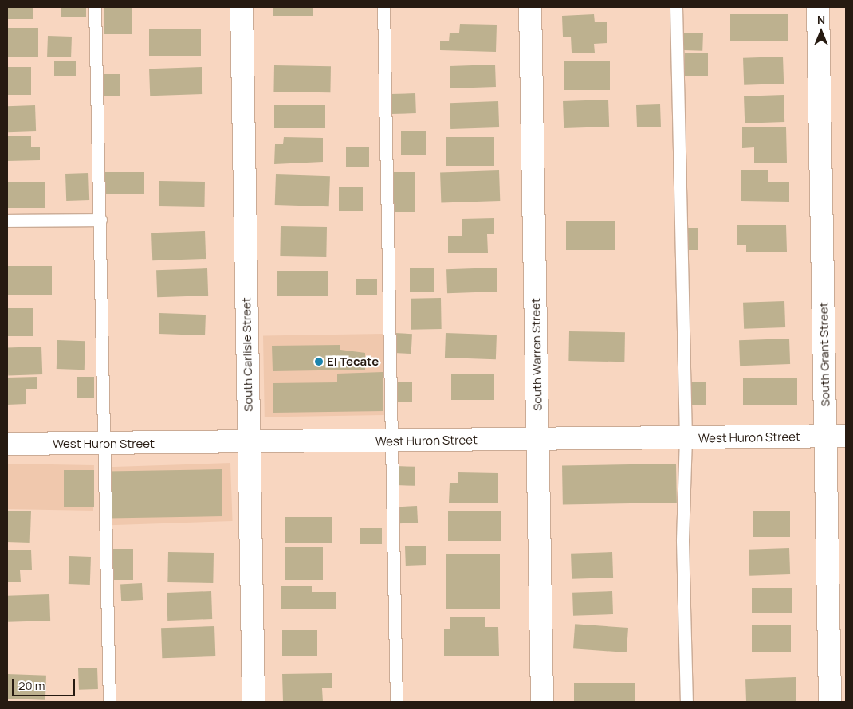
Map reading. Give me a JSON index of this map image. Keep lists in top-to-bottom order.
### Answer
{
  "streets": {
    "street": [
      "South Carlisle Street",
      "South Warren Street",
      "South Grant Street",
      "West Huron Street"
    ]
  },
  "crossings": [
    ["South Carlisle Street", "West Huron Street"],
    ["South Warren Street", "West Huron Street"],
    ["South Grant Street", "West Huron Street"]
  ],
  "places": ["El Tecate"],
  "scale_bar": "20 m",
  "north": "top"
}
